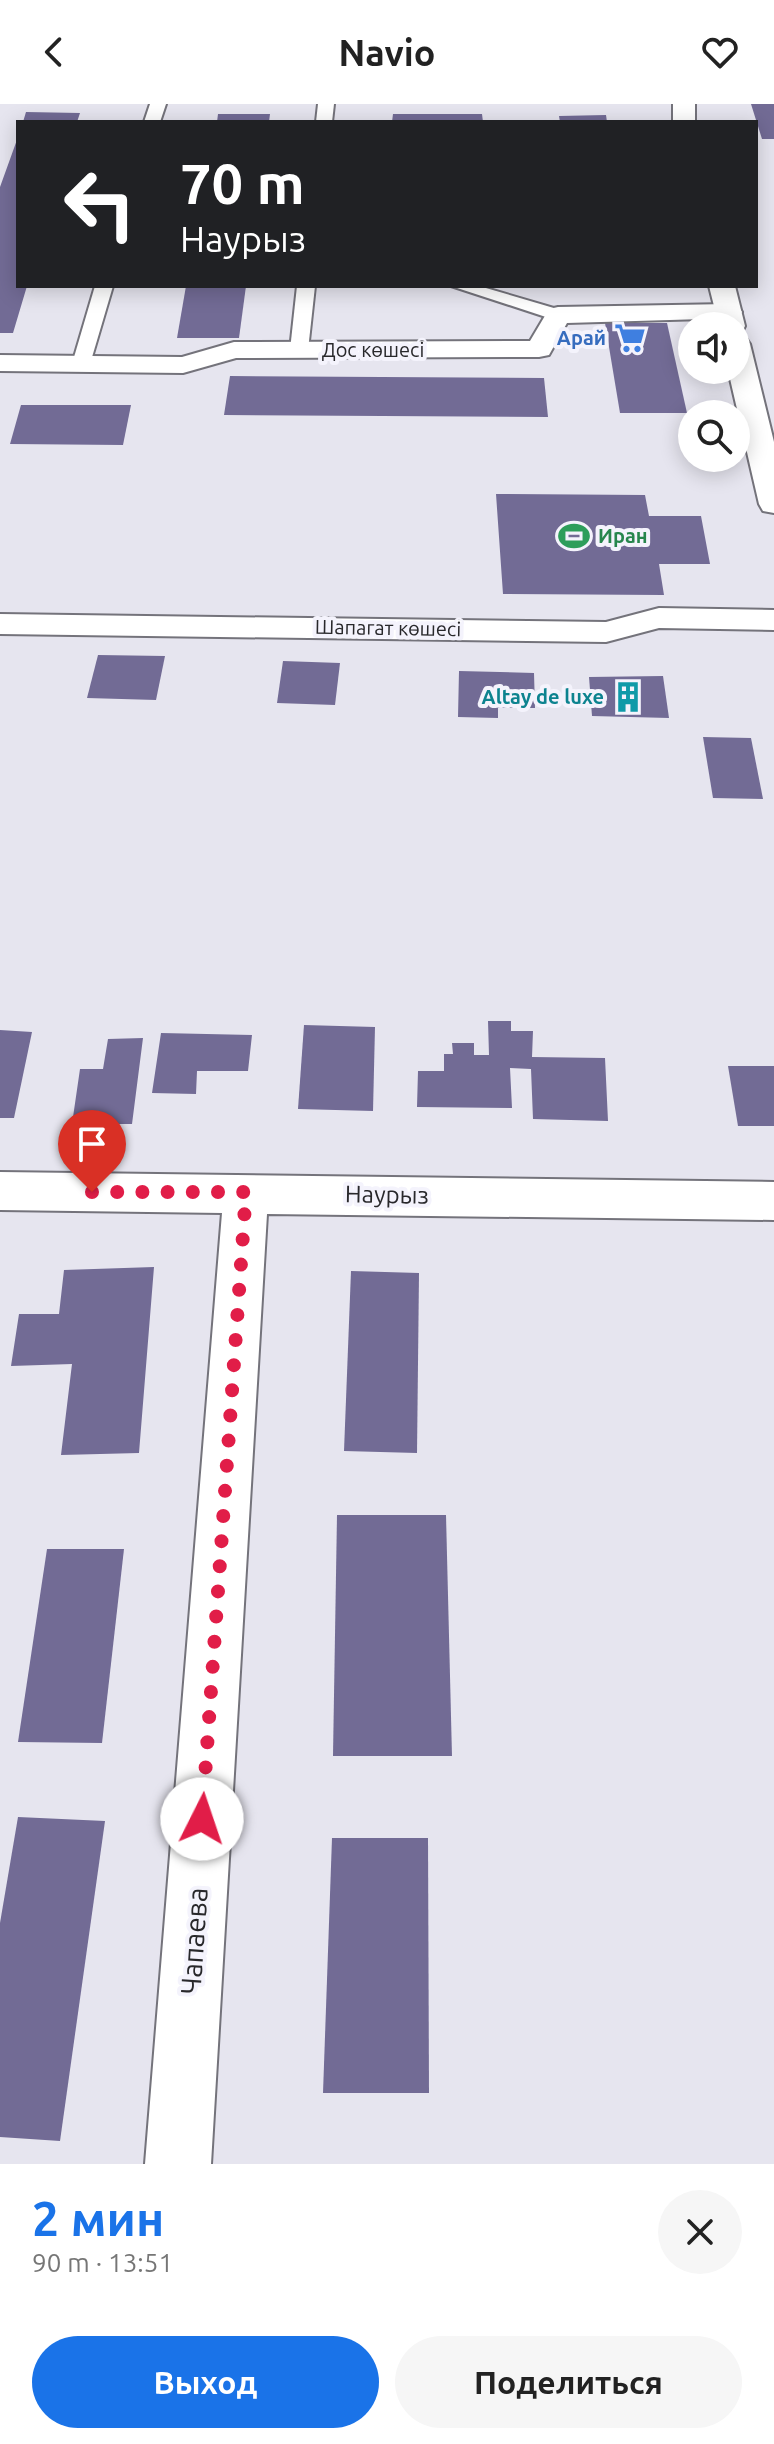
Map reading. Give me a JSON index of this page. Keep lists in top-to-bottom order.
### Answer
{
  "streets": {
    "street": [
      "Дос көшесі",
      "Шапагат көшесі",
      "Наурыз",
      "Чапаева"
    ]
  },
  "crossings": [
    ["Наурыз", "Чапаева"]
  ],
  "places": {
    "supermarket": ["Арай"],
    "sports": ["Иран"],
    "building": ["Altay de luxe"]
  },
  "page": {
    "header": "Navio",
    "turn": ["70 m", "Наурыз"],
    "heading": ["2 мин", "90 m · 13:51"],
    "buttons": ["Выход", "Поделиться"]
  }
}
